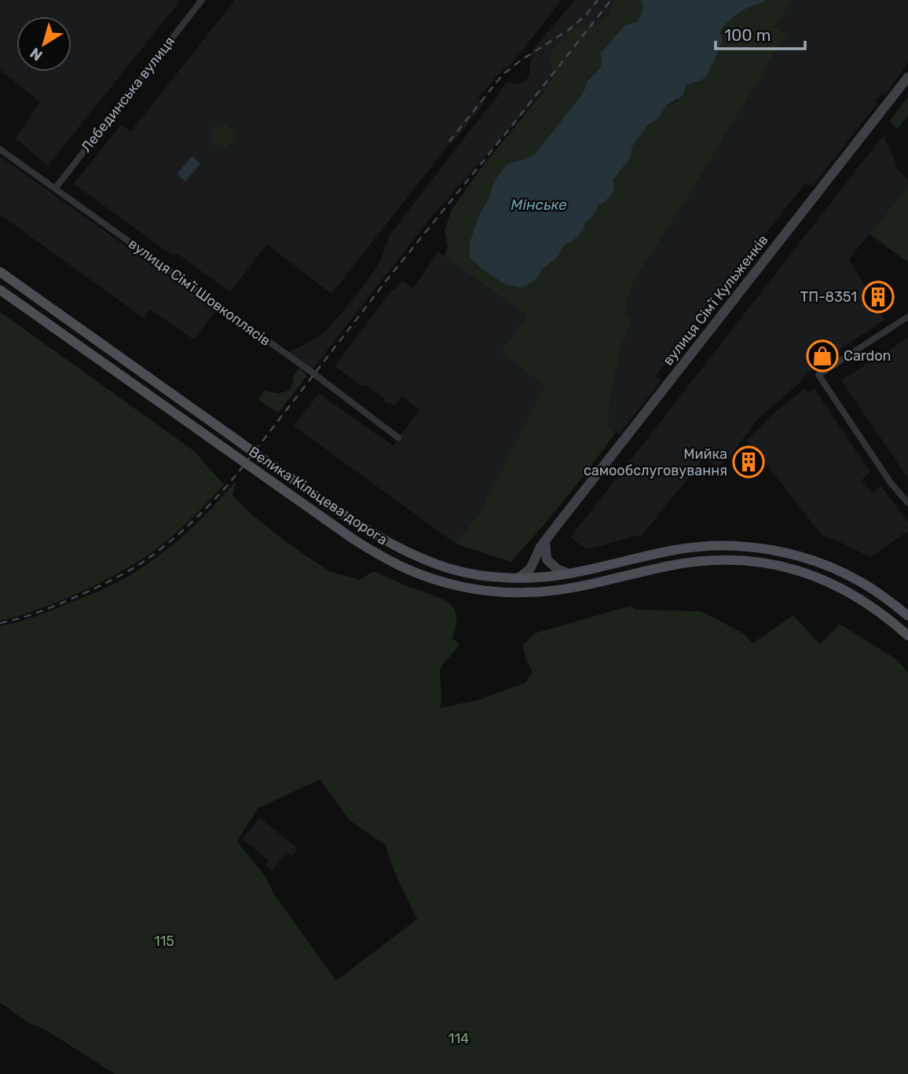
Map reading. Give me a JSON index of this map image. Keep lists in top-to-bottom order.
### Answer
{
  "streets": {
    "main road": ["вулиця Сімʼї Кульженків", "Велика Кільцева дорога"],
    "street": ["Лебединська вулиця", "вулиця Сімʼї Шовкоплясів"]
  },
  "crossings": [
    ["Лебединська вулиця", "вулиця Сімʼї Шовкоплясів"],
    ["вулиця Сімʼї Кульженків", "Велика Кільцева дорога"]
  ],
  "water": ["Мінське"],
  "parks": ["115", "114"],
  "places": {
    "building": ["ТП-8351", "Мийка самообслуговування"],
    "shop": ["Cardon"]
  },
  "scale_bar": "100 m",
  "north": "bottom left"
}
